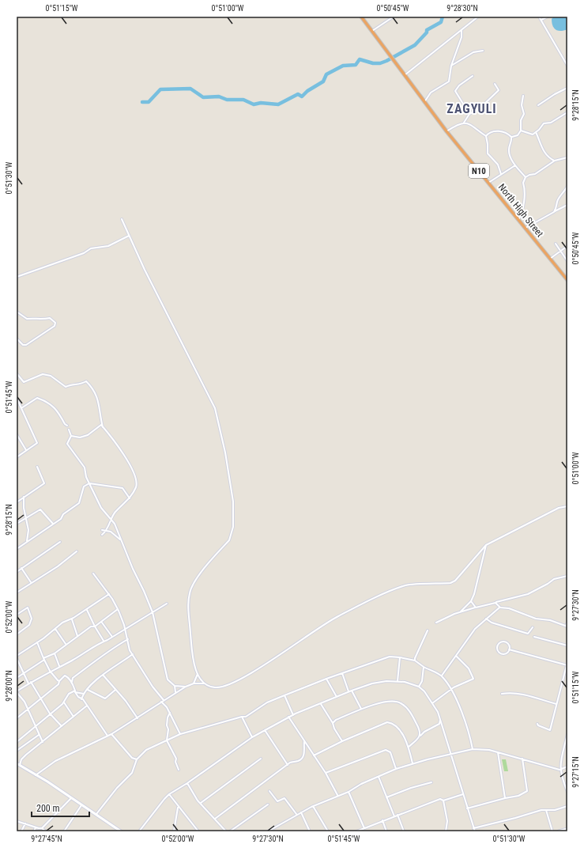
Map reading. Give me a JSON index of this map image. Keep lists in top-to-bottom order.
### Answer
{
  "streets": {
    "highway": ["N10", "North High Street"]
  },
  "crossings": [
    ["N10", "North High Street"]
  ],
  "districts": ["ZAGYULI"],
  "scale_bar": "200 m",
  "coordinates": [
    "0°51'15\"W",
    "0°51'00\"W",
    "0°50'45\"W",
    "9°28'30\"N",
    "9°28'15\"N",
    "0°51'30\"W",
    "0°51'45\"W",
    "9°27'30\"N",
    "0°52'00\"W",
    "9°28'00\"N",
    "9°27'15\"N",
    "9°27'45\"N"
  ]
}
